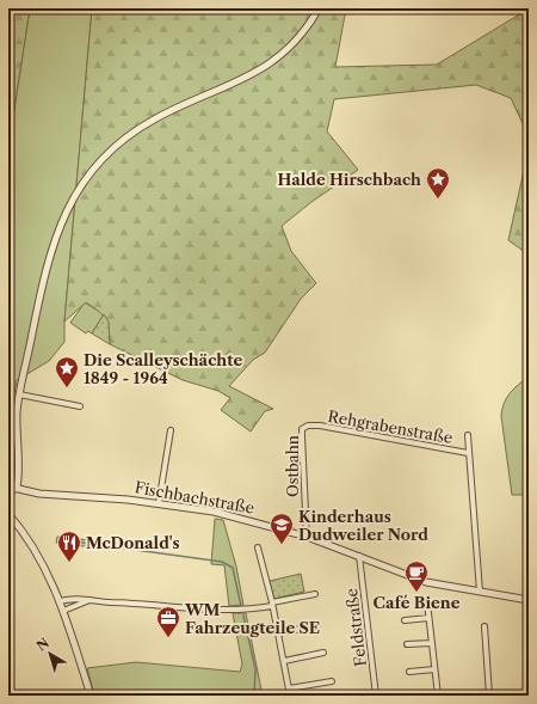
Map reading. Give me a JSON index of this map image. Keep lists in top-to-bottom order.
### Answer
{
  "streets": {
    "street": [
      "Rehgrabenstraße",
      "Ostbahn",
      "Fischbachstraße",
      "Feldstraße"
    ]
  },
  "crossings": [
    ["Rehgrabenstraße", "Ostbahn"],
    ["Rehgrabenstraße", "Fischbachstraße"],
    ["Ostbahn", "Fischbachstraße"],
    ["Fischbachstraße", "Feldstraße"]
  ],
  "places": {
    "place": ["Halde Hirschbach", "Die Scalleyschächte 1849 - 1964"],
    "school or university": ["Kinderhaus Dudweiler Nord"],
    "restaurant": ["McDonald's"],
    "cafe": ["Café Biene"],
    "office": ["WM Fahrzeugteile SE"]
  },
  "north": "top left"
}
